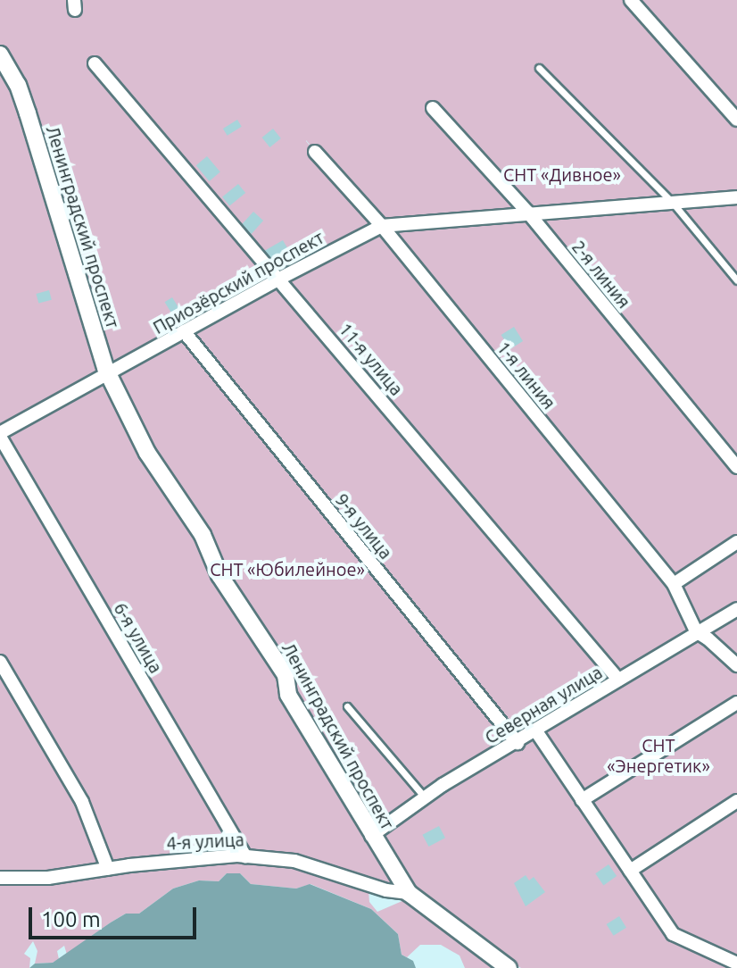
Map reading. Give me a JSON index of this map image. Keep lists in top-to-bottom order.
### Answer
{
  "streets": {
    "street": [
      "Ленинградский проспект",
      "2-я линия",
      "Приозёрский проспект",
      "11-я улица",
      "1-я линия",
      "9-я улица",
      "6-я улица",
      "Северная улица",
      "4-я улица"
    ]
  },
  "crossings": [
    ["Ленинградский проспект", "Приозёрский проспект"],
    ["Ленинградский проспект", "Северная улица"],
    ["Ленинградский проспект", "4-я улица"],
    ["Приозёрский проспект", "11-я улица"],
    ["Приозёрский проспект", "1-я линия"],
    ["Приозёрский проспект", "9-я улица"],
    ["Приозёрский проспект", "6-я улица"],
    ["11-я улица", "Северная улица"],
    ["1-я линия", "Северная улица"],
    ["9-я улица", "Северная улица"],
    ["6-я улица", "4-я улица"]
  ],
  "parks": ["СНТ «Дивное»", "СНТ «Юбилейное»", "СНТ «Энергетик»"],
  "scale_bar": "100 m"
}
